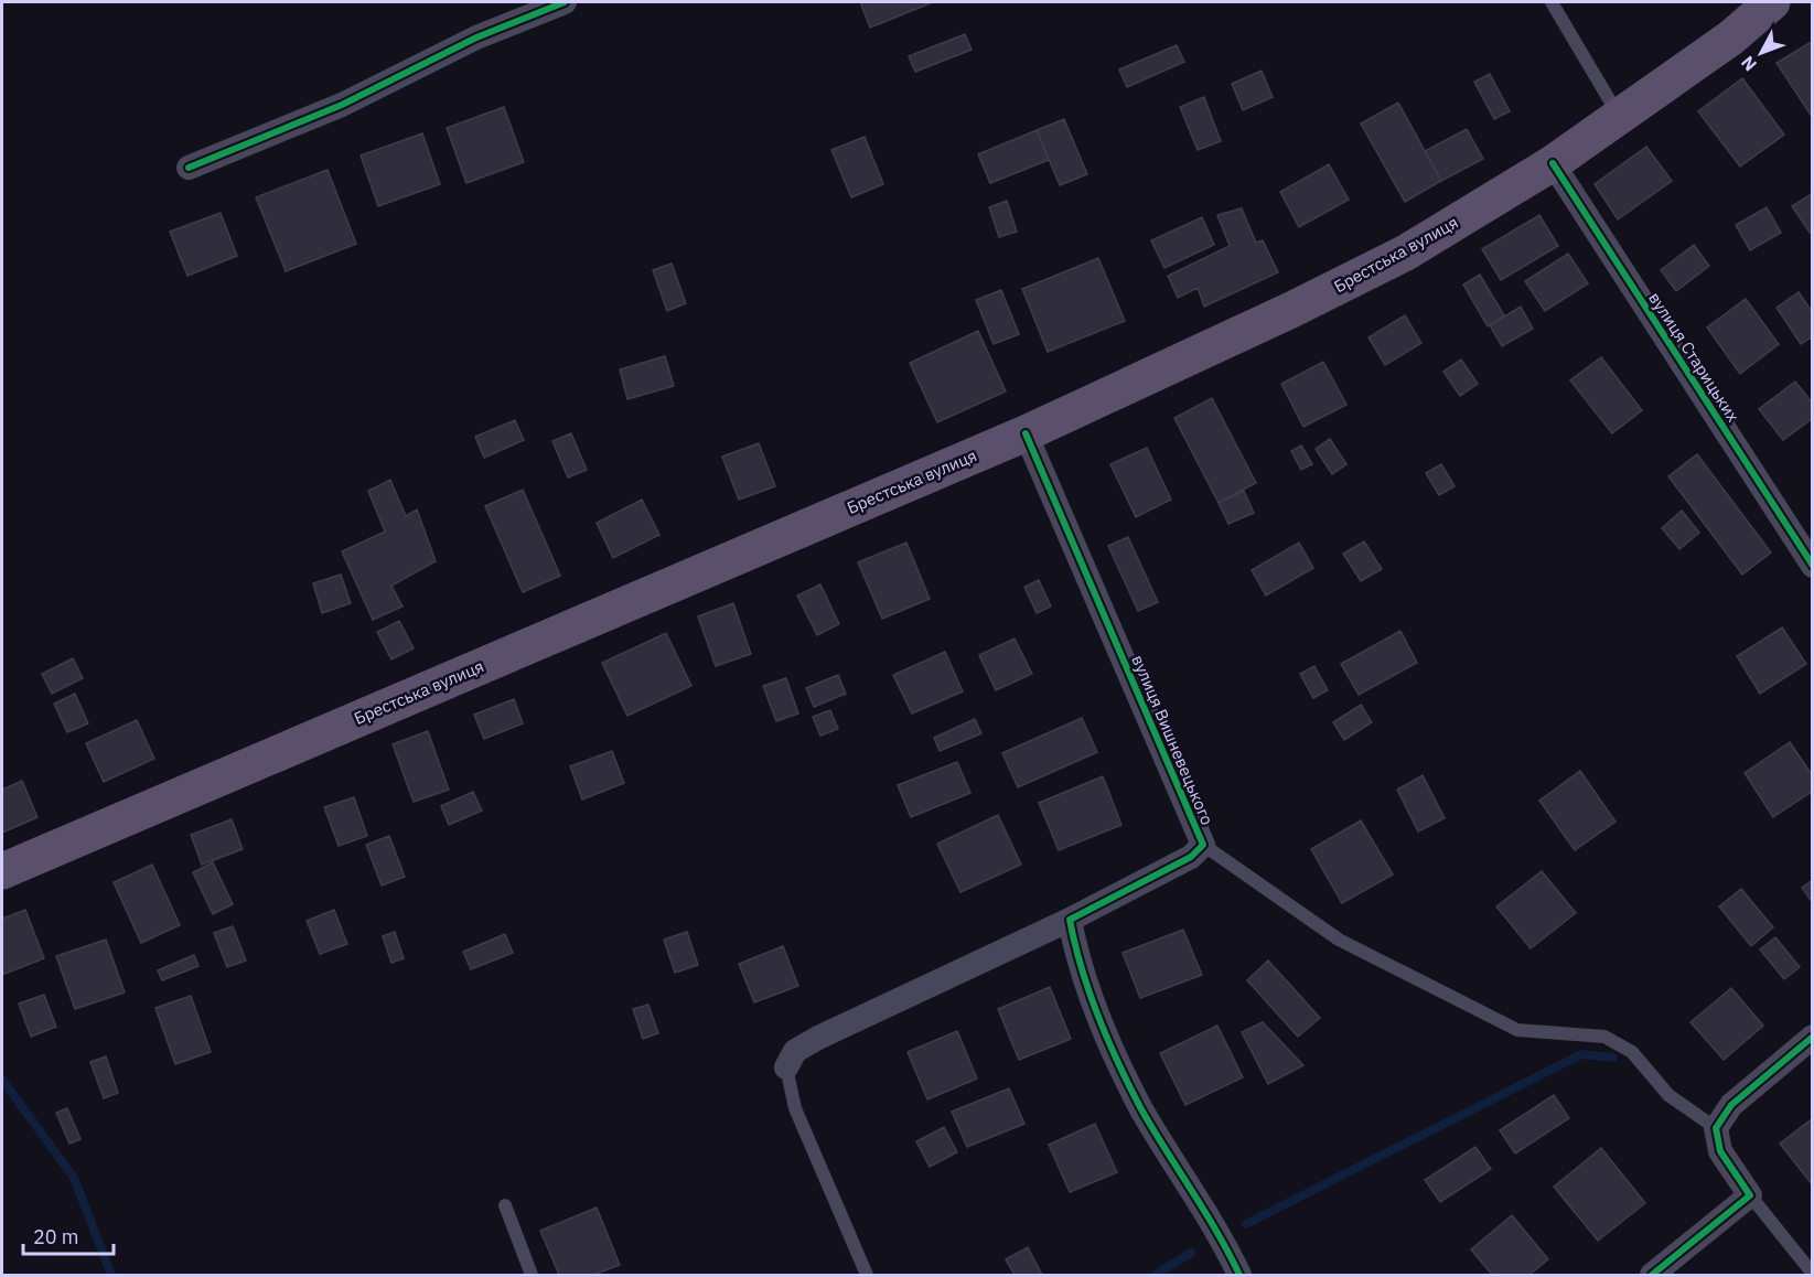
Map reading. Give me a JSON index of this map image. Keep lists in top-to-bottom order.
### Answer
{
  "streets": {
    "main road": ["Брестська вулиця"],
    "street": ["вулиця Старицьких", "вулиця Вишневецького"]
  },
  "crossings": [
    ["Брестська вулиця", "вулиця Старицьких"],
    ["Брестська вулиця", "вулиця Вишневецького"]
  ],
  "scale_bar": "20 m",
  "north": "bottom left"
}
